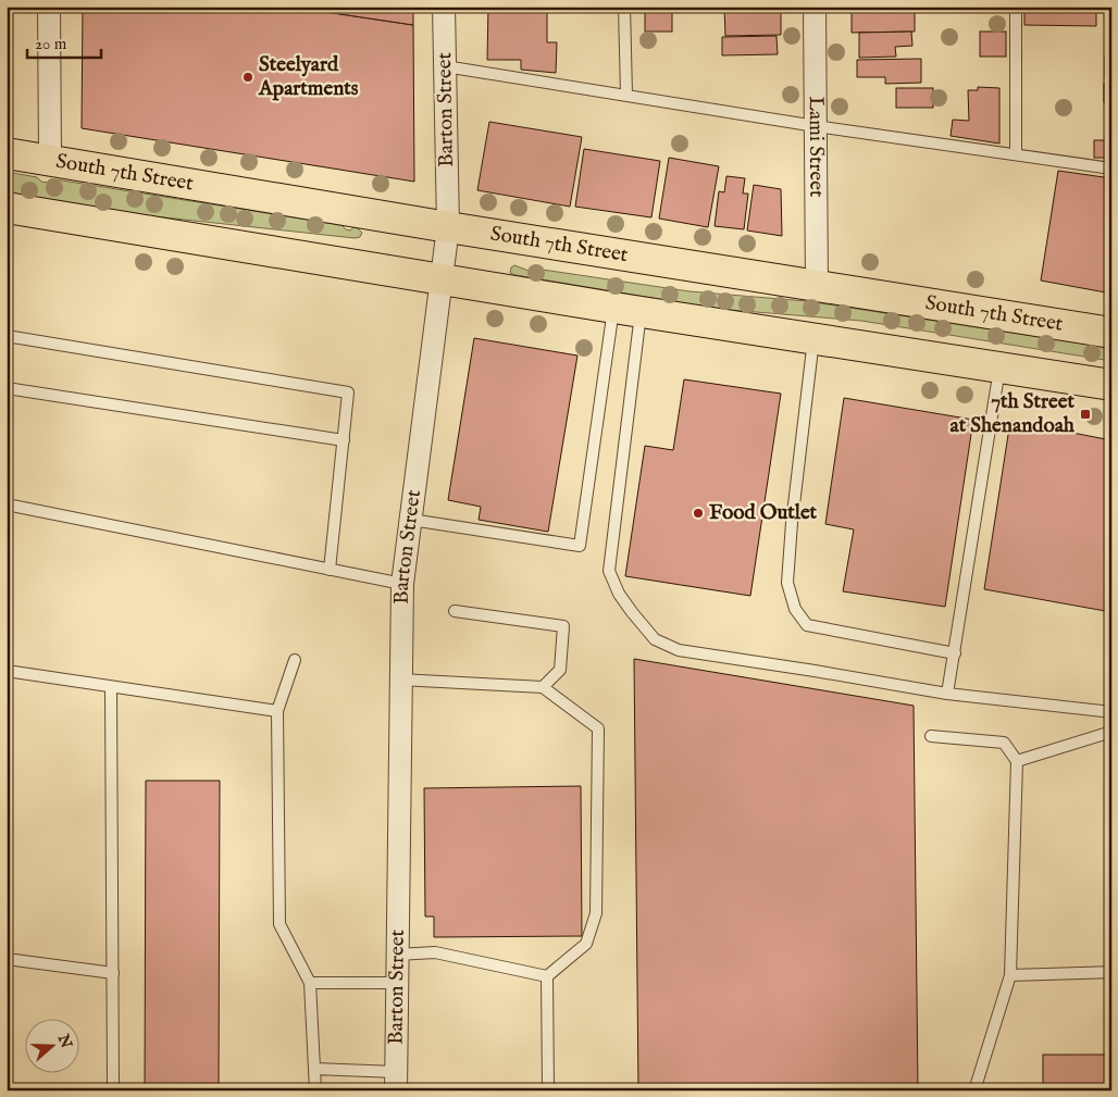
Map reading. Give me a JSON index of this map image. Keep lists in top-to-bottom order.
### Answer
{
  "streets": {
    "main road": ["South 7th Street"],
    "street": ["Barton Street", "Lami Street"]
  },
  "crossings": [
    ["Barton Street", "South 7th Street"],
    ["Lami Street", "South 7th Street"]
  ],
  "places": {
    "other": ["Steelyard Apartments", "Food Outlet"],
    "transit": ["7th Street at Shenandoah"]
  },
  "scale_bar": "20 m",
  "north": "right"
}
